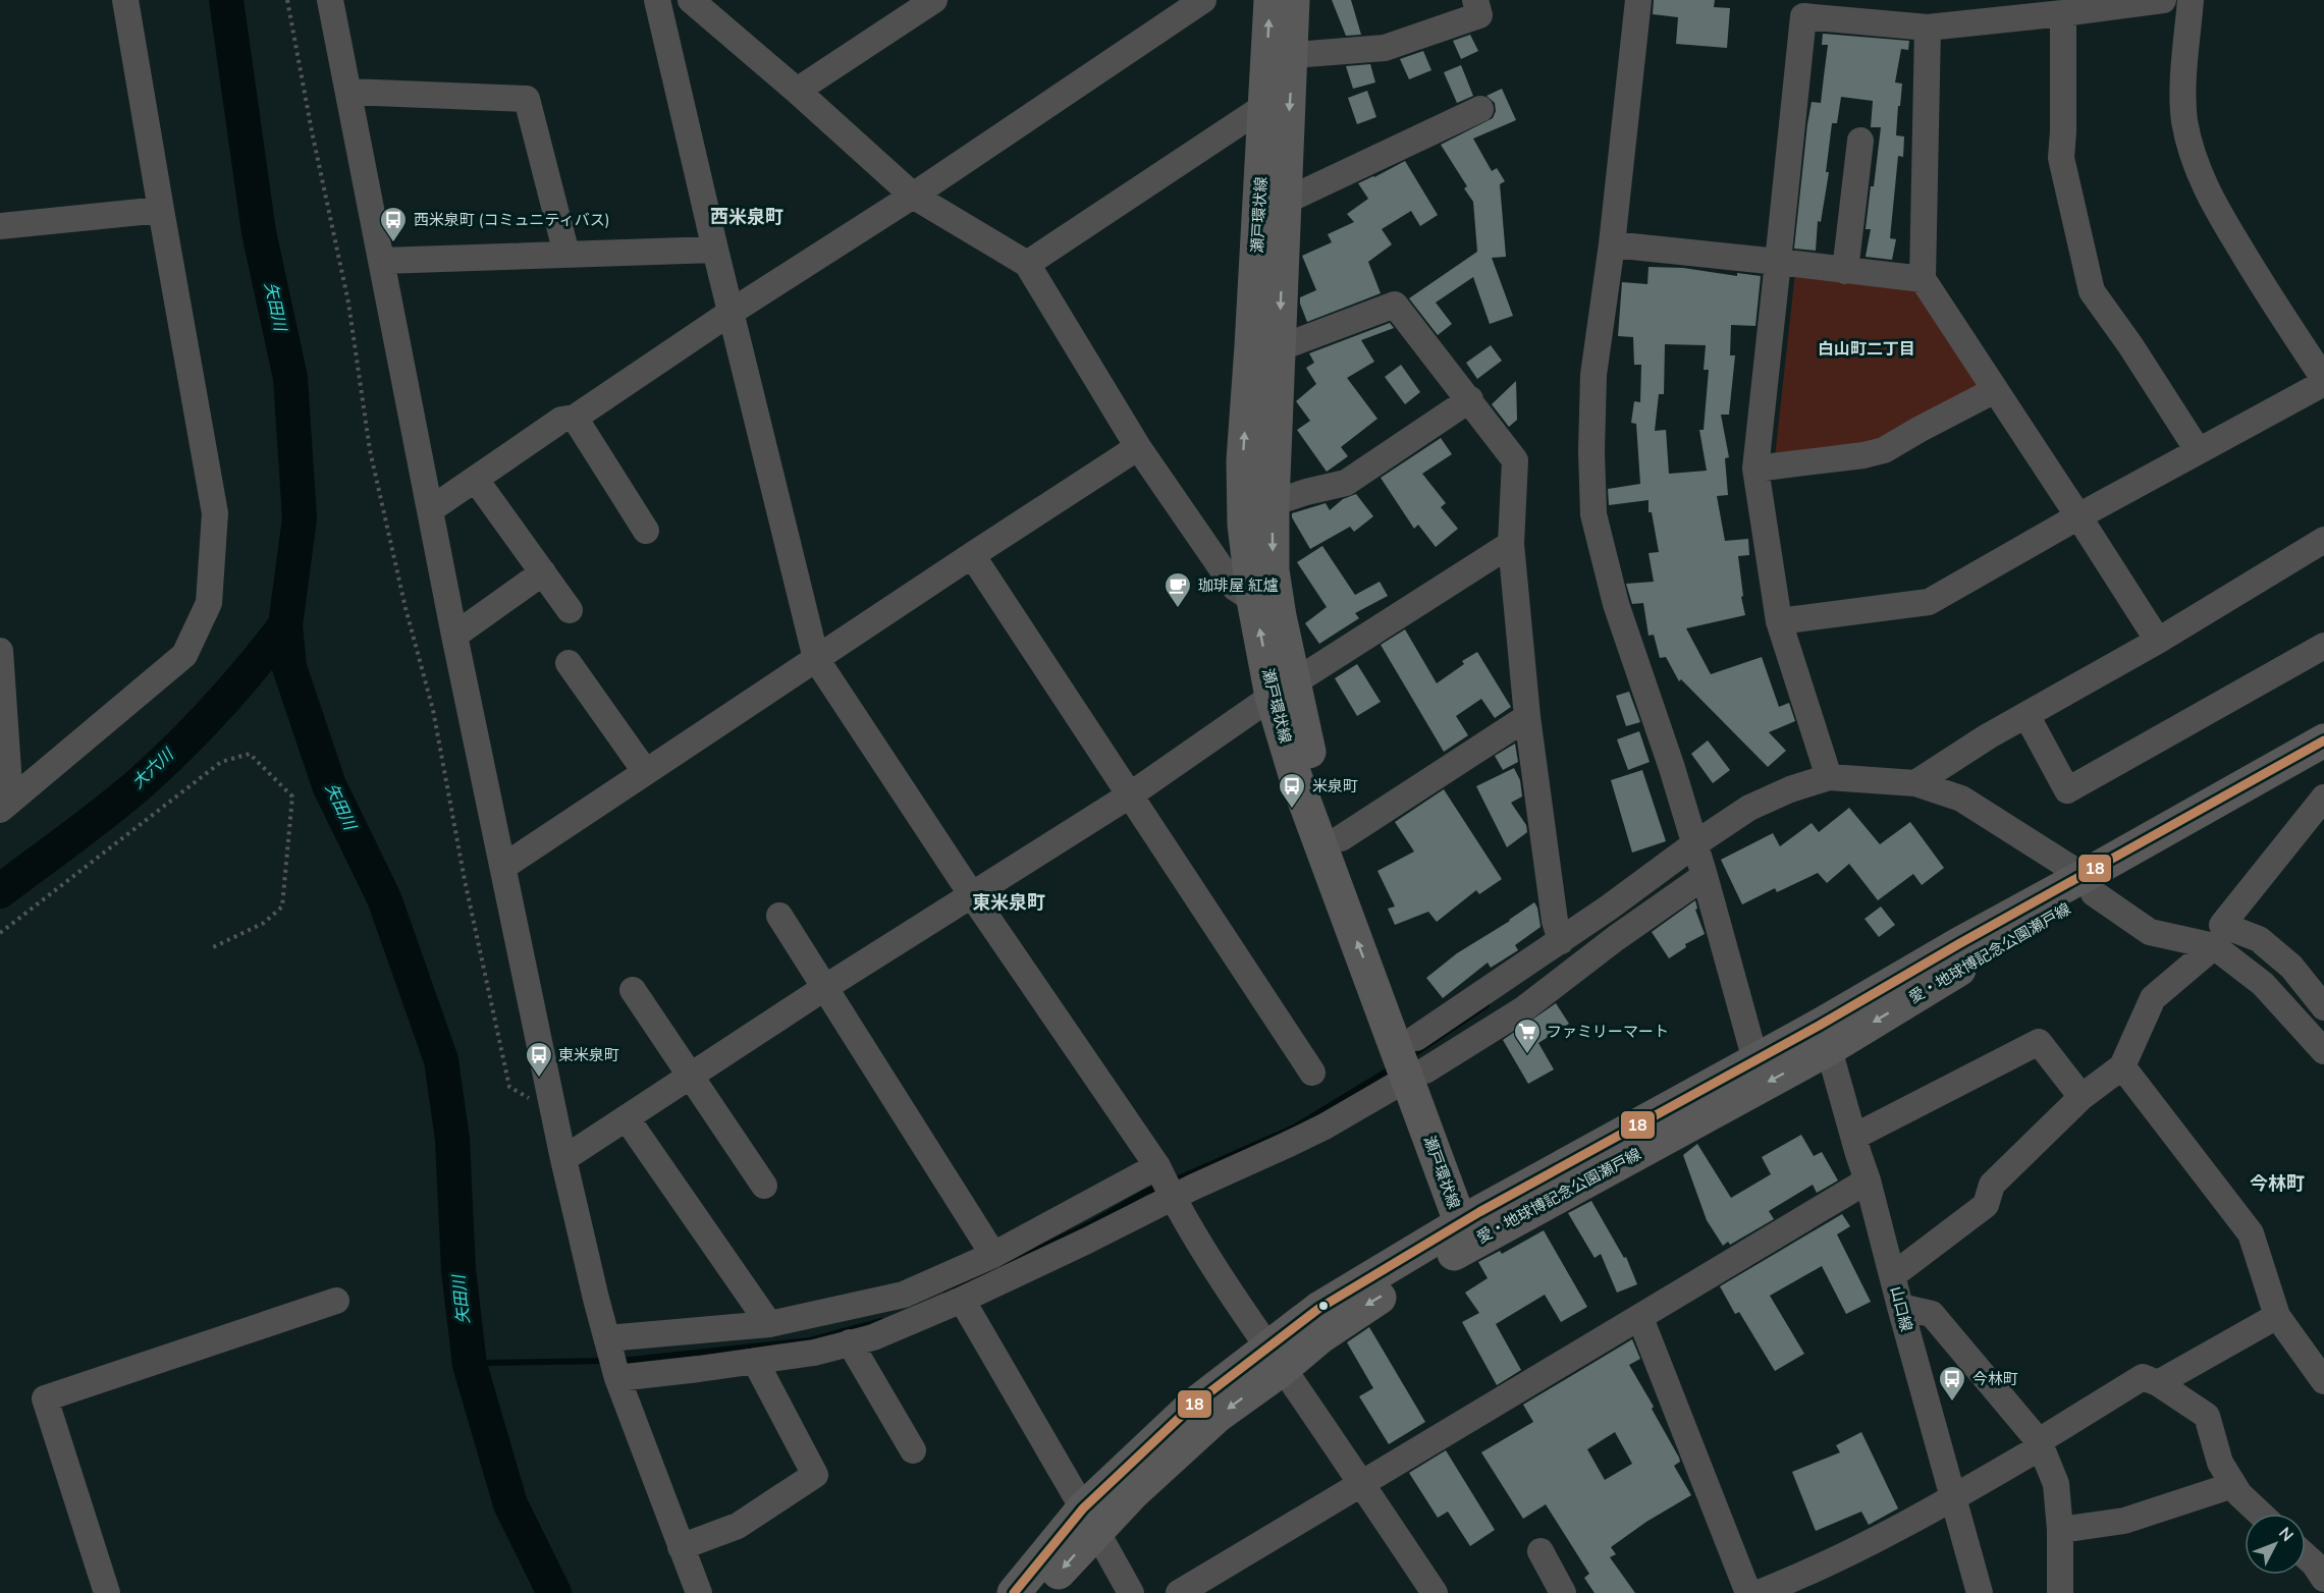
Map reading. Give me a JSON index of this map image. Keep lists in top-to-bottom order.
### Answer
{
  "streets": {
    "main road": ["瀬戸環状線", "愛・地球博記念公園瀬戸線"],
    "street": ["山口線"]
  },
  "crossings": [
    ["瀬戸環状線", "愛・地球博記念公園瀬戸線"],
    ["愛・地球博記念公園瀬戸線", "山口線"]
  ],
  "districts": [
    "西米泉町",
    "白山町二丁目",
    "東米泉町",
    "今林町"
  ],
  "water": ["矢田川", "大六川"],
  "places": {
    "bus stop": [
      "西米泉町 (コミュニティバス)",
      "米泉町",
      "東米泉町",
      "今林町"
    ],
    "cafe": ["珈琲屋 紅爐"],
    "supermarket": ["ファミリーマート"]
  },
  "lines": ["transit line 18"],
  "north": "top right"
}
